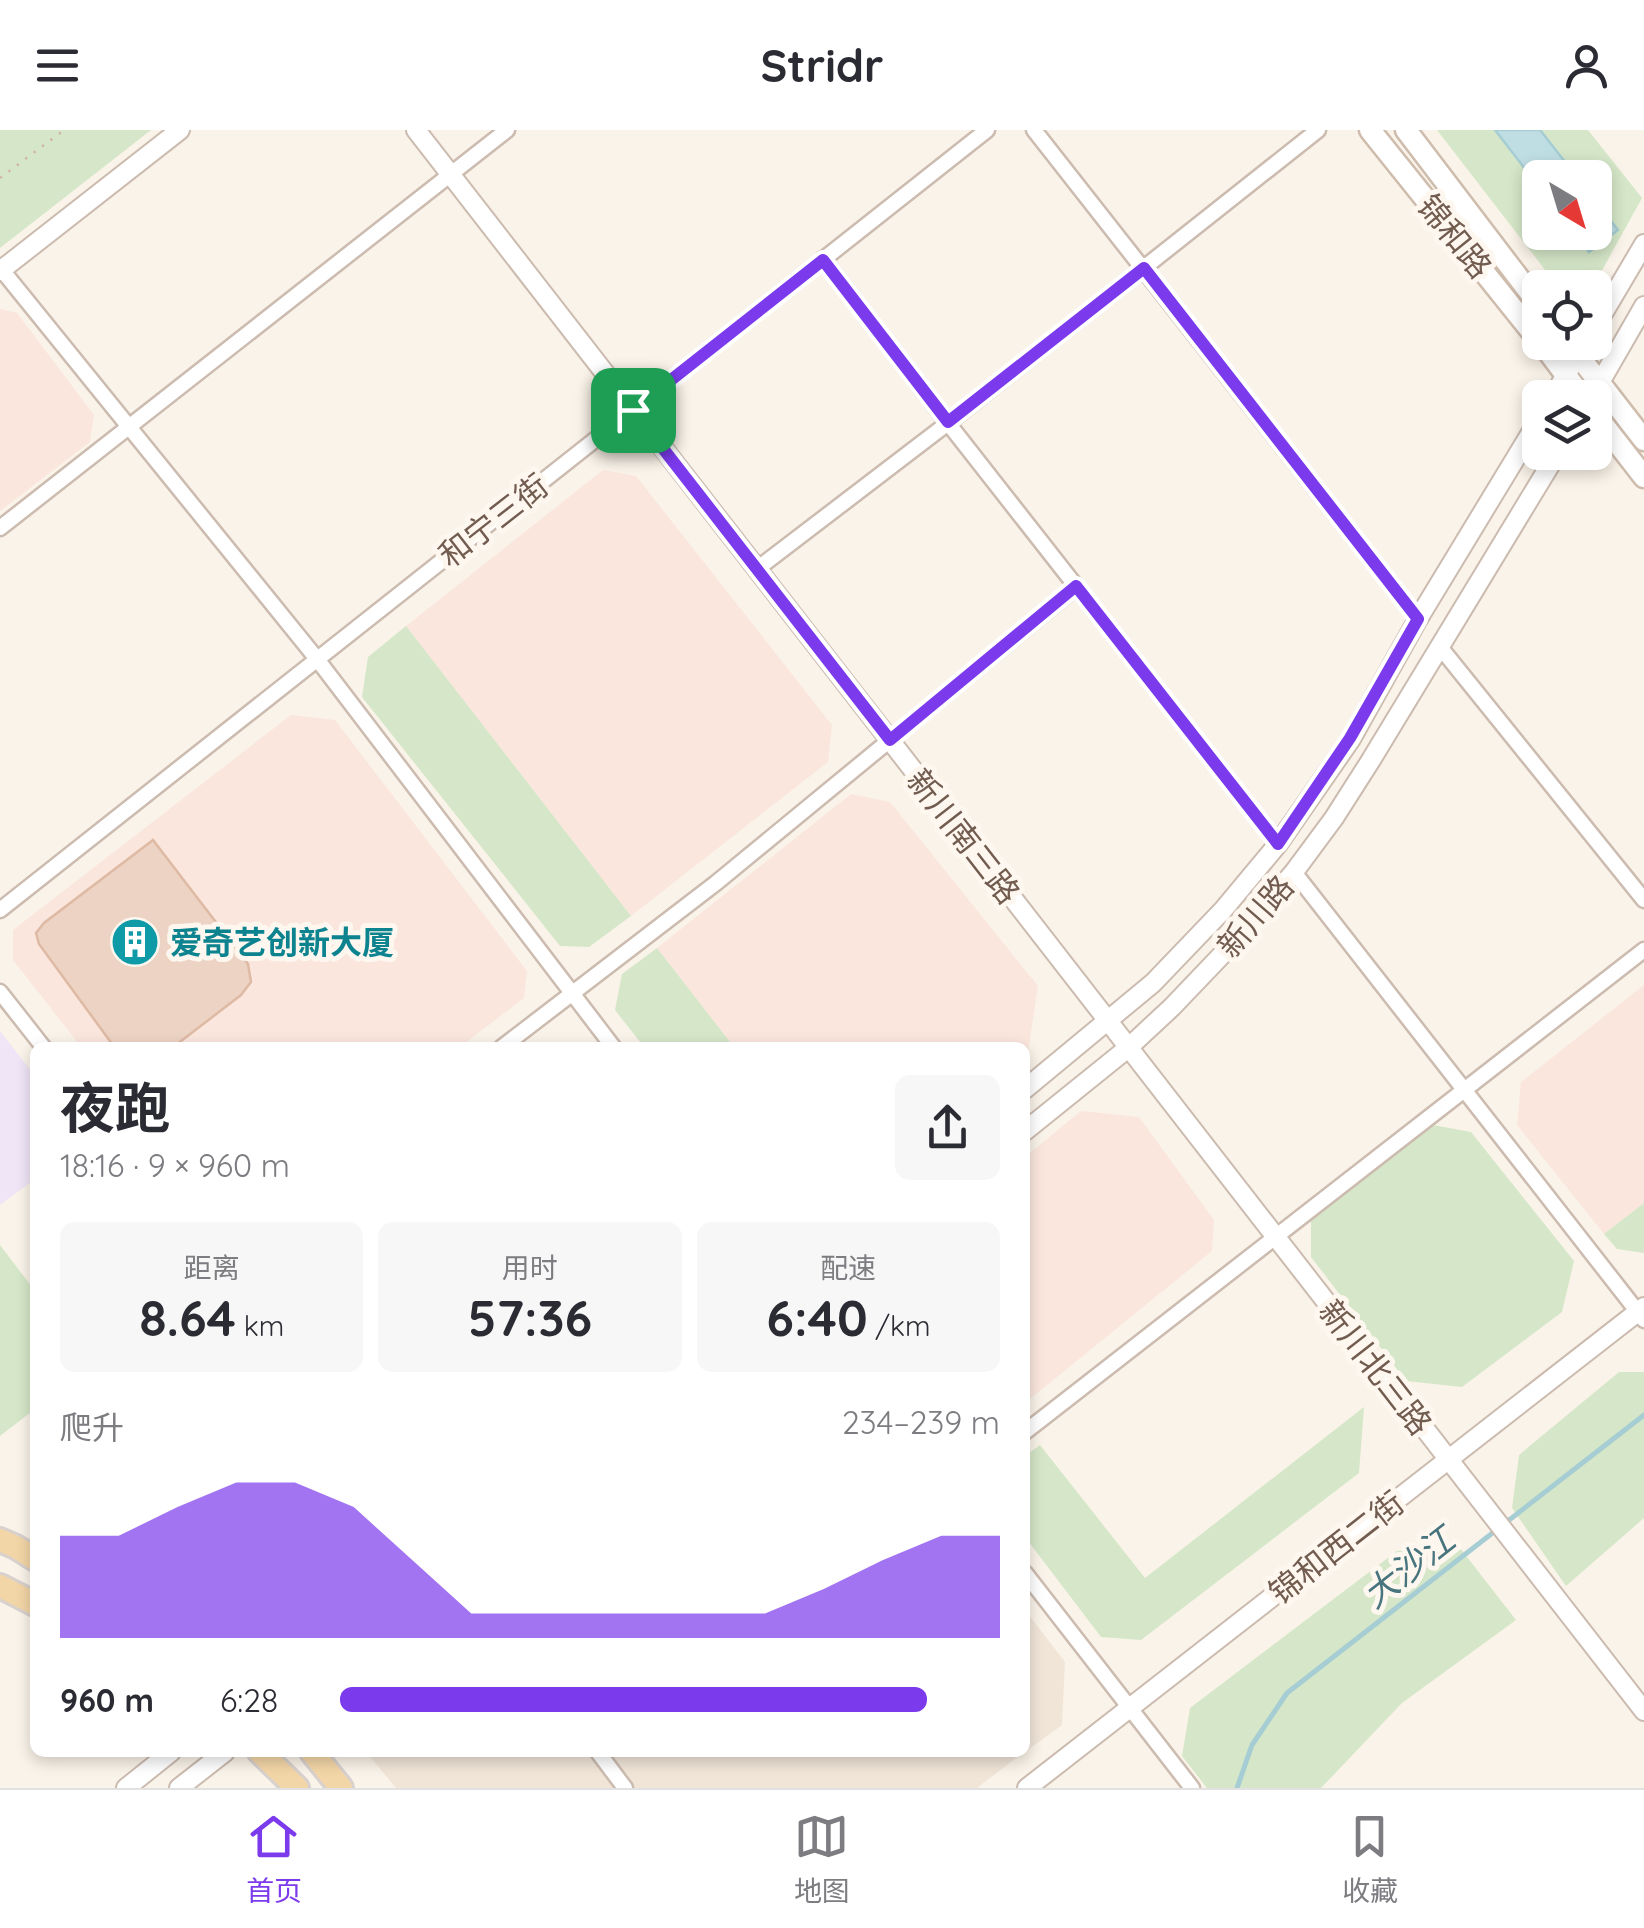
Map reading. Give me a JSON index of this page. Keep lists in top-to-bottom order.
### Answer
{
  "streets": {
    "main road": ["锦和路"],
    "street": [
      "和宁三街",
      "新川南三路",
      "新川路",
      "新川北三路",
      "锦和西二街"
    ]
  },
  "crossings": [
    ["和宁三街", "新川南三路"],
    ["新川南三路", "新川路"],
    ["新川南三路", "新川北三路"],
    ["新川路", "新川北三路"],
    ["新川北三路", "锦和西二街"]
  ],
  "water": ["大沙江"],
  "places": {
    "building": ["爱奇艺创新大厦"]
  },
  "north": "bottom right",
  "page": {
    "header": "Stridr",
    "heading": ["夜跑", "18:16 · 9 × 960 m"],
    "stats": [
      ["距离", "8.64 km"],
      ["用时", "57:36"],
      ["配速", "6:40 /km"]
    ],
    "chart": ["爬升", "234–239 m"],
    "list": [
      {
        "name": "960 m",
        "note": "6:28"
      }
    ],
    "tabs": ["首页", "地图", "收藏"]
  }
}
